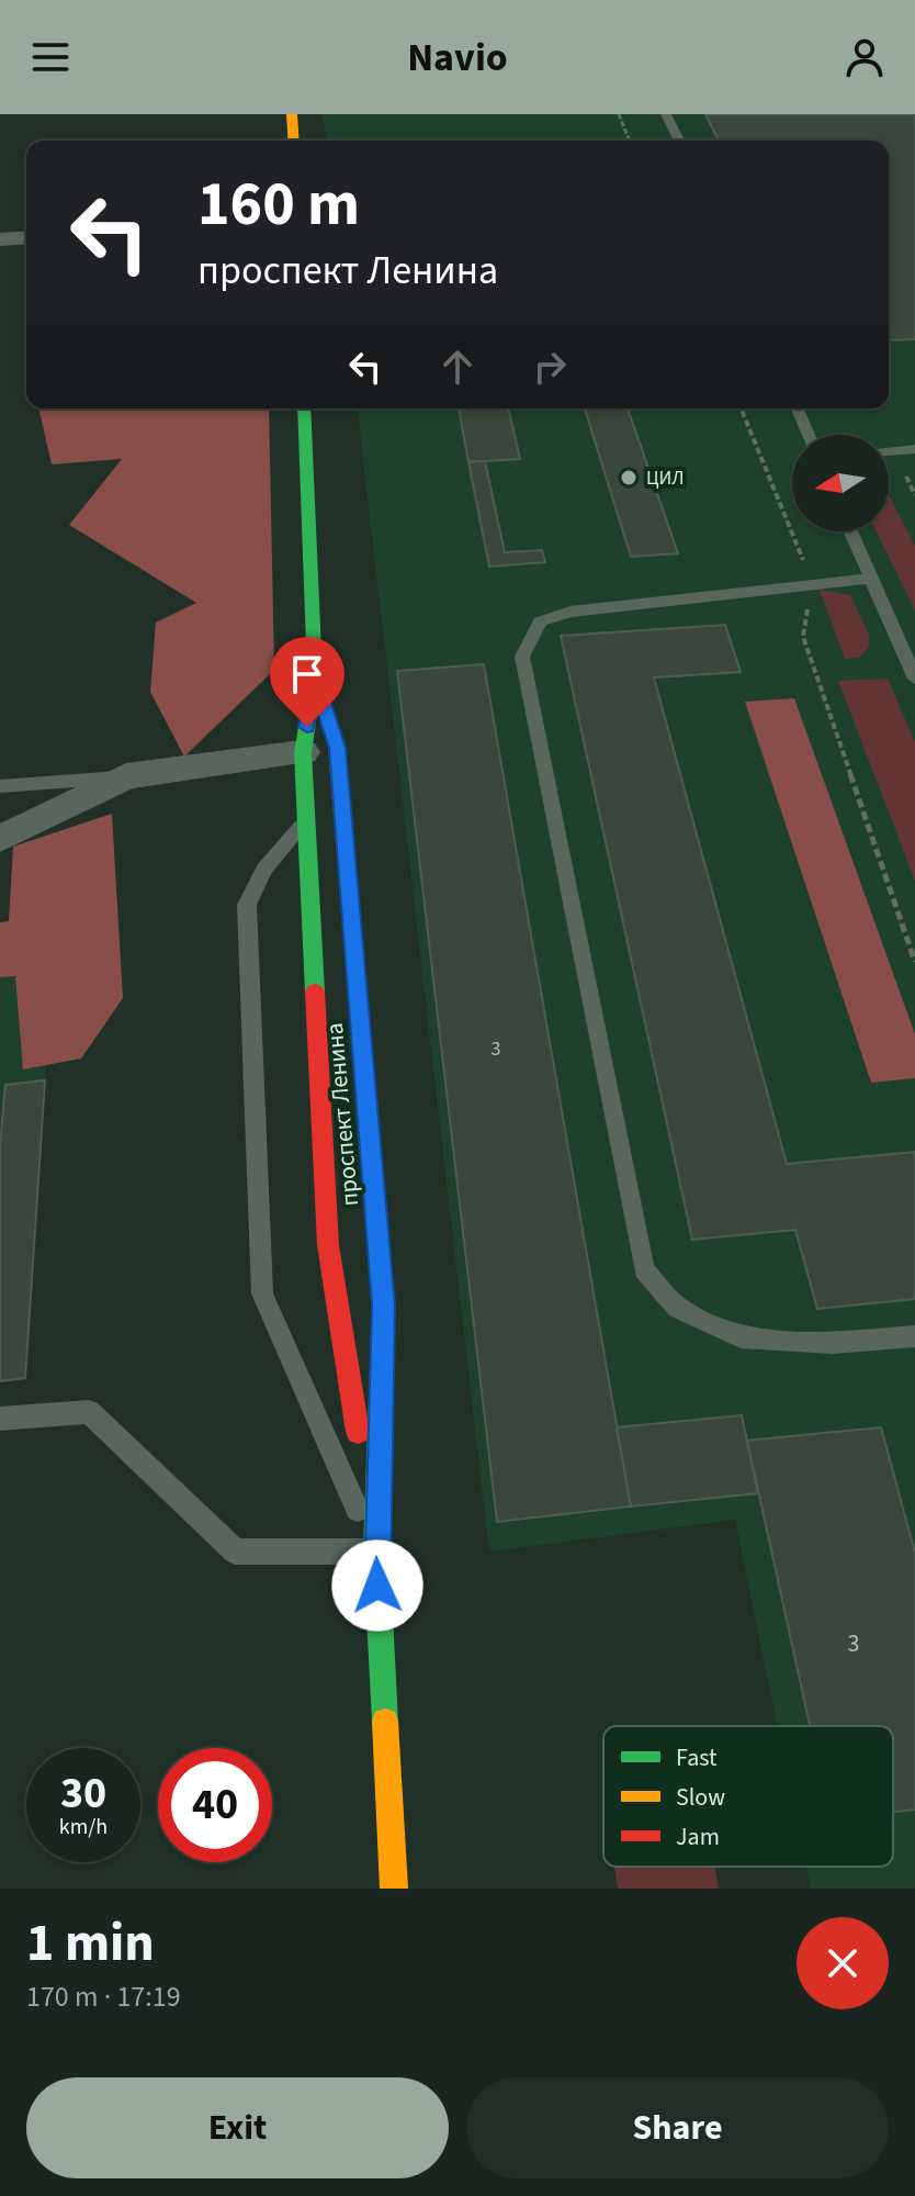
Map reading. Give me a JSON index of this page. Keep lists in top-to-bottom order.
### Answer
{
  "streets": {
    "street": ["проспект Ленина"]
  },
  "places": ["ЦИЛ"],
  "house_numbers": ["3", "3"],
  "legend": ["Fast", "Slow", "Jam"],
  "north": "left",
  "page": {
    "header": "Navio",
    "turn": ["160 m", "проспект Ленина"],
    "speed": "30 km/h",
    "limit": "40",
    "heading": ["1 min", "170 m · 17:19"],
    "buttons": ["Exit", "Share"]
  }
}
